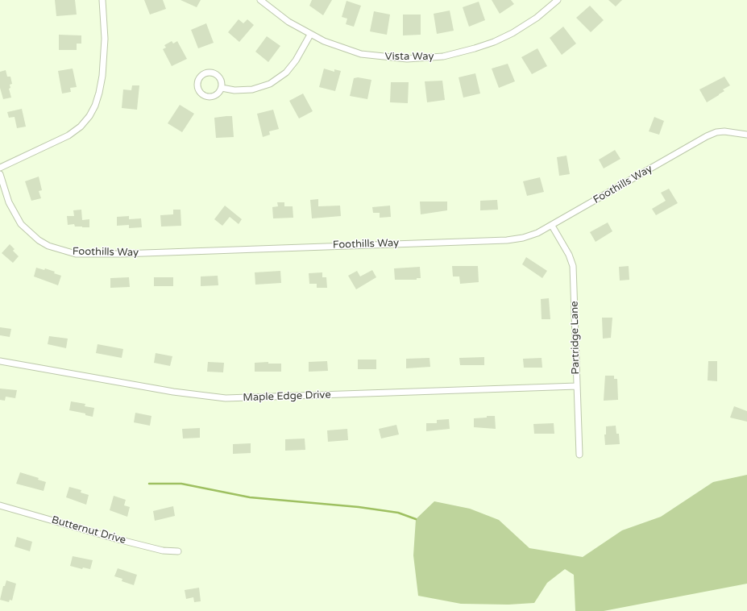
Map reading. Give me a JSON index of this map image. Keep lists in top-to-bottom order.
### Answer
{
  "streets": {
    "street": [
      "Vista Way",
      "Foothills Way",
      "Partridge Lane",
      "Maple Edge Drive",
      "Butternut Drive"
    ]
  },
  "crossings": [
    ["Foothills Way", "Partridge Lane"],
    ["Partridge Lane", "Maple Edge Drive"]
  ]
}
